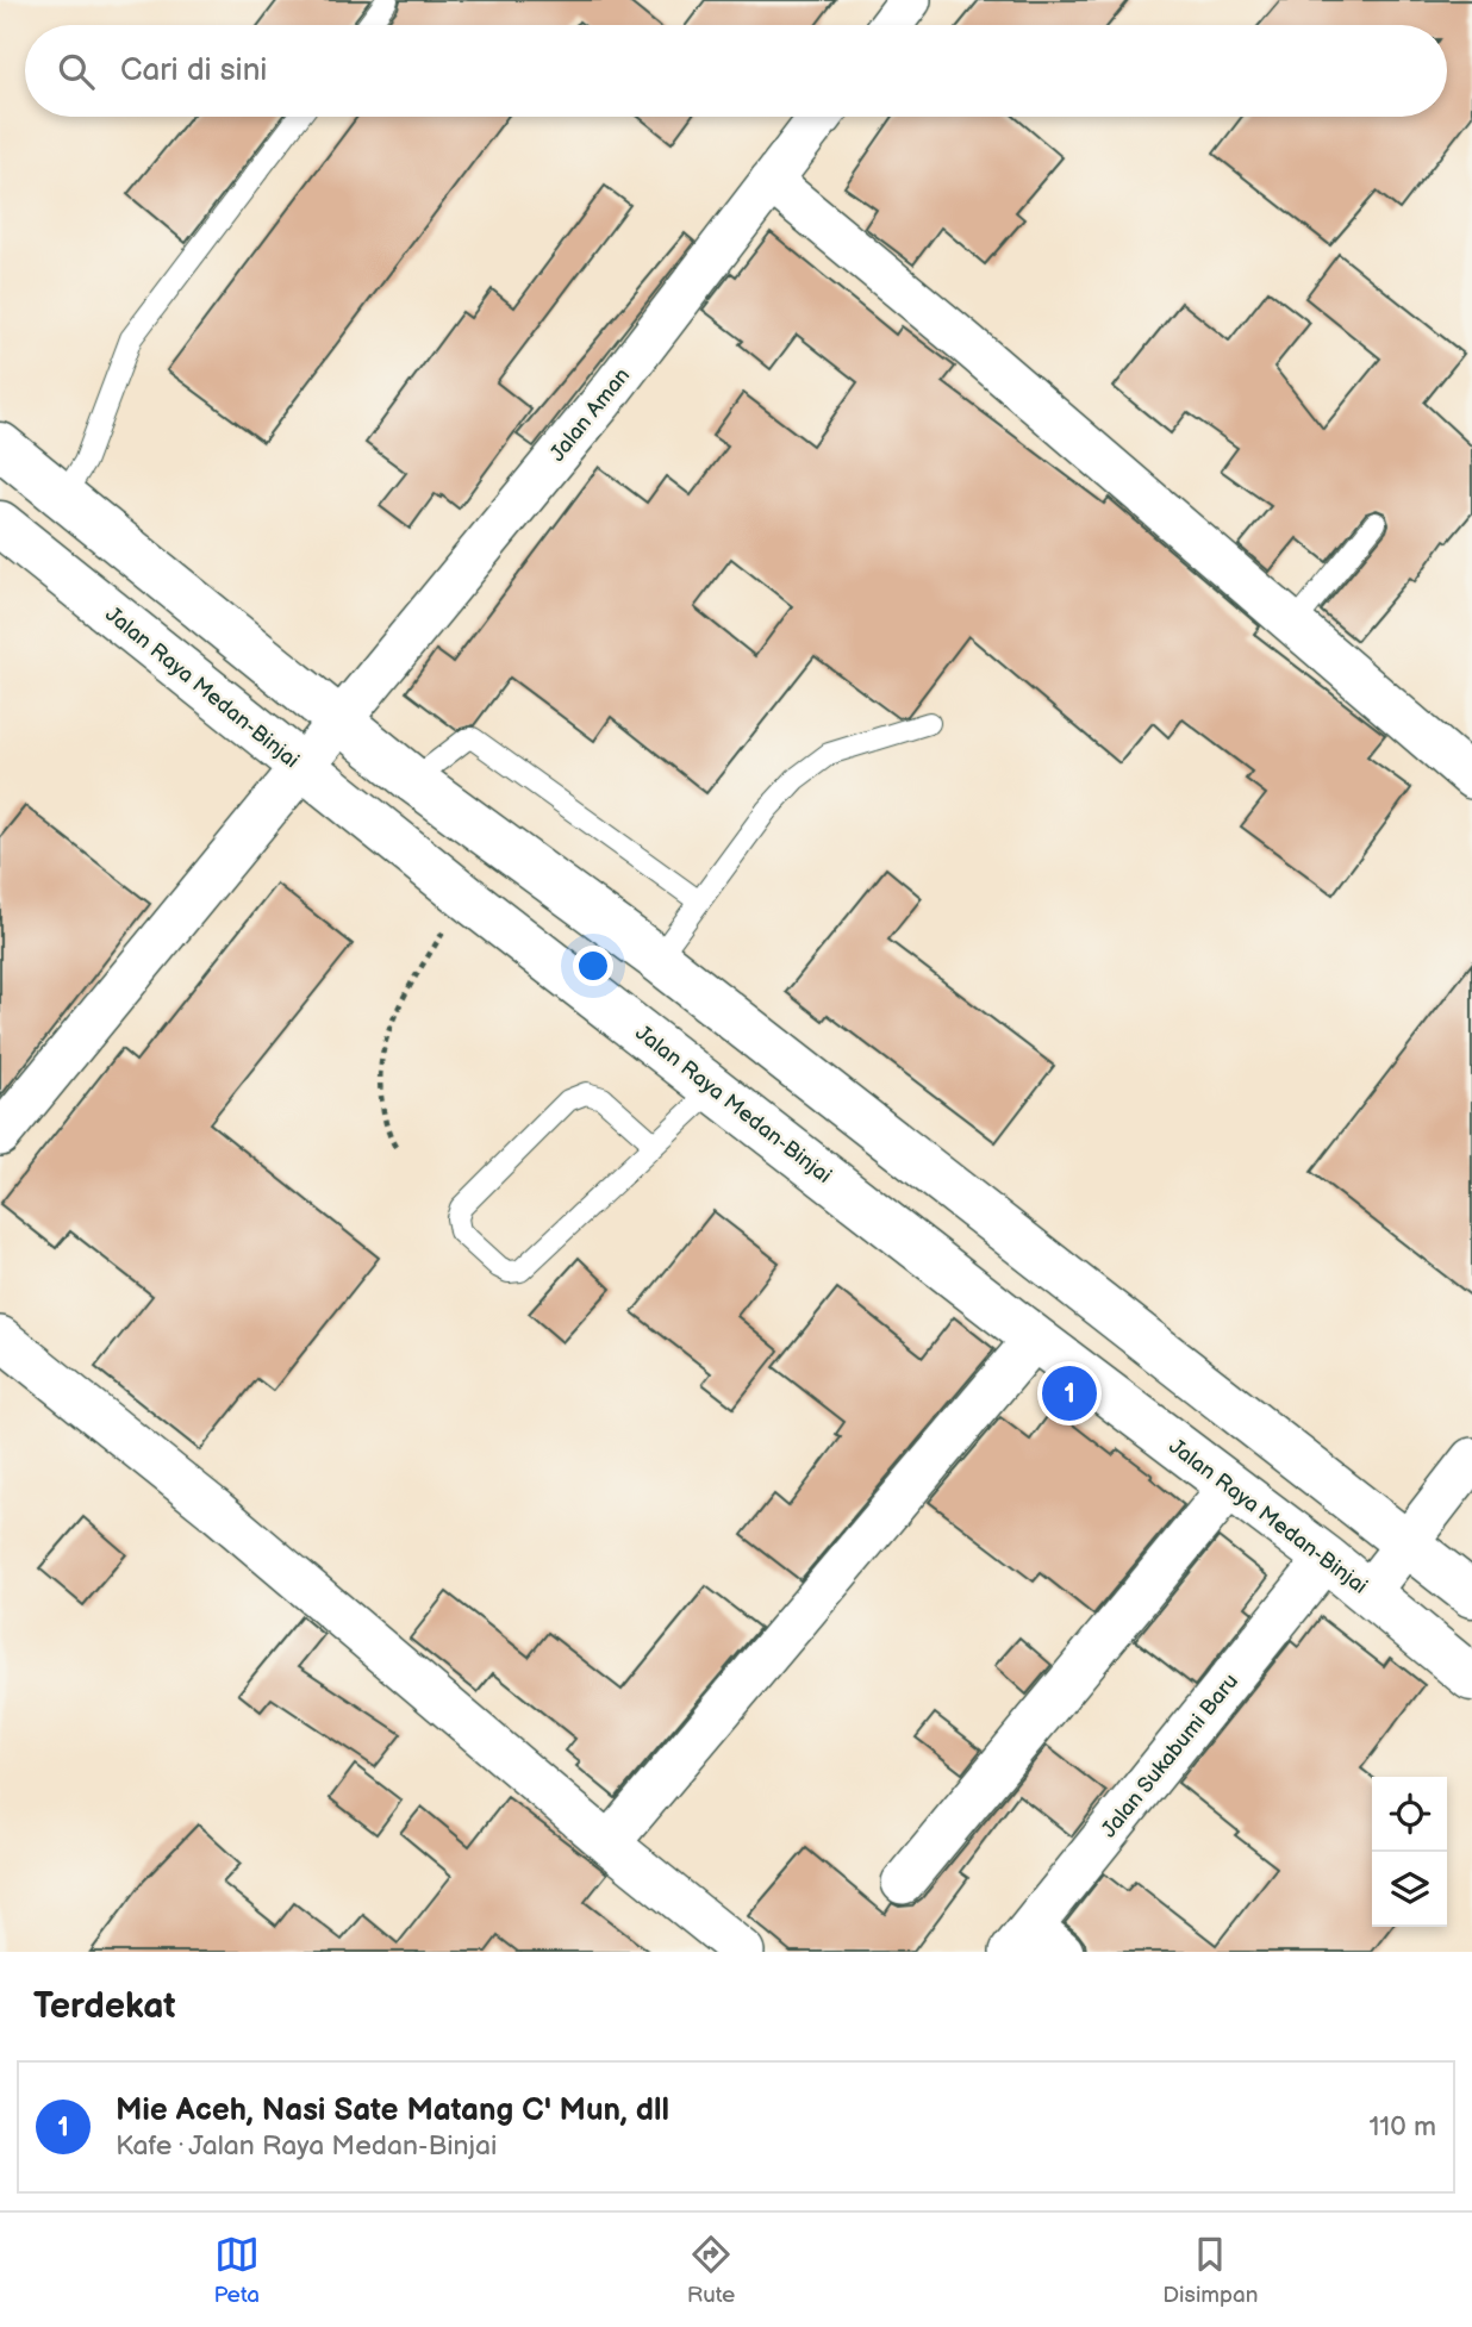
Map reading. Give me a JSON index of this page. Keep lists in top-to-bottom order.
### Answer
{
  "streets": {
    "highway": ["Jalan Raya Medan-Binjai"],
    "street": ["Jalan Aman", "Jalan Sukabumi Baru"]
  },
  "crossings": [
    ["Jalan Aman", "Jalan Raya Medan-Binjai"],
    ["Jalan Raya Medan-Binjai", "Jalan Sukabumi Baru"]
  ],
  "page": {
    "search": "Cari di sini",
    "pins": "1",
    "heading": "Terdekat",
    "list": [
      {
        "mark": "1",
        "name": "Mie Aceh, Nasi Sate Matang C' Mun, dll",
        "note": "Kafe · Jalan Raya Medan-Binjai",
        "value": "110 m"
      }
    ],
    "nav": ["Peta", "Rute", "Disimpan"]
  }
}
